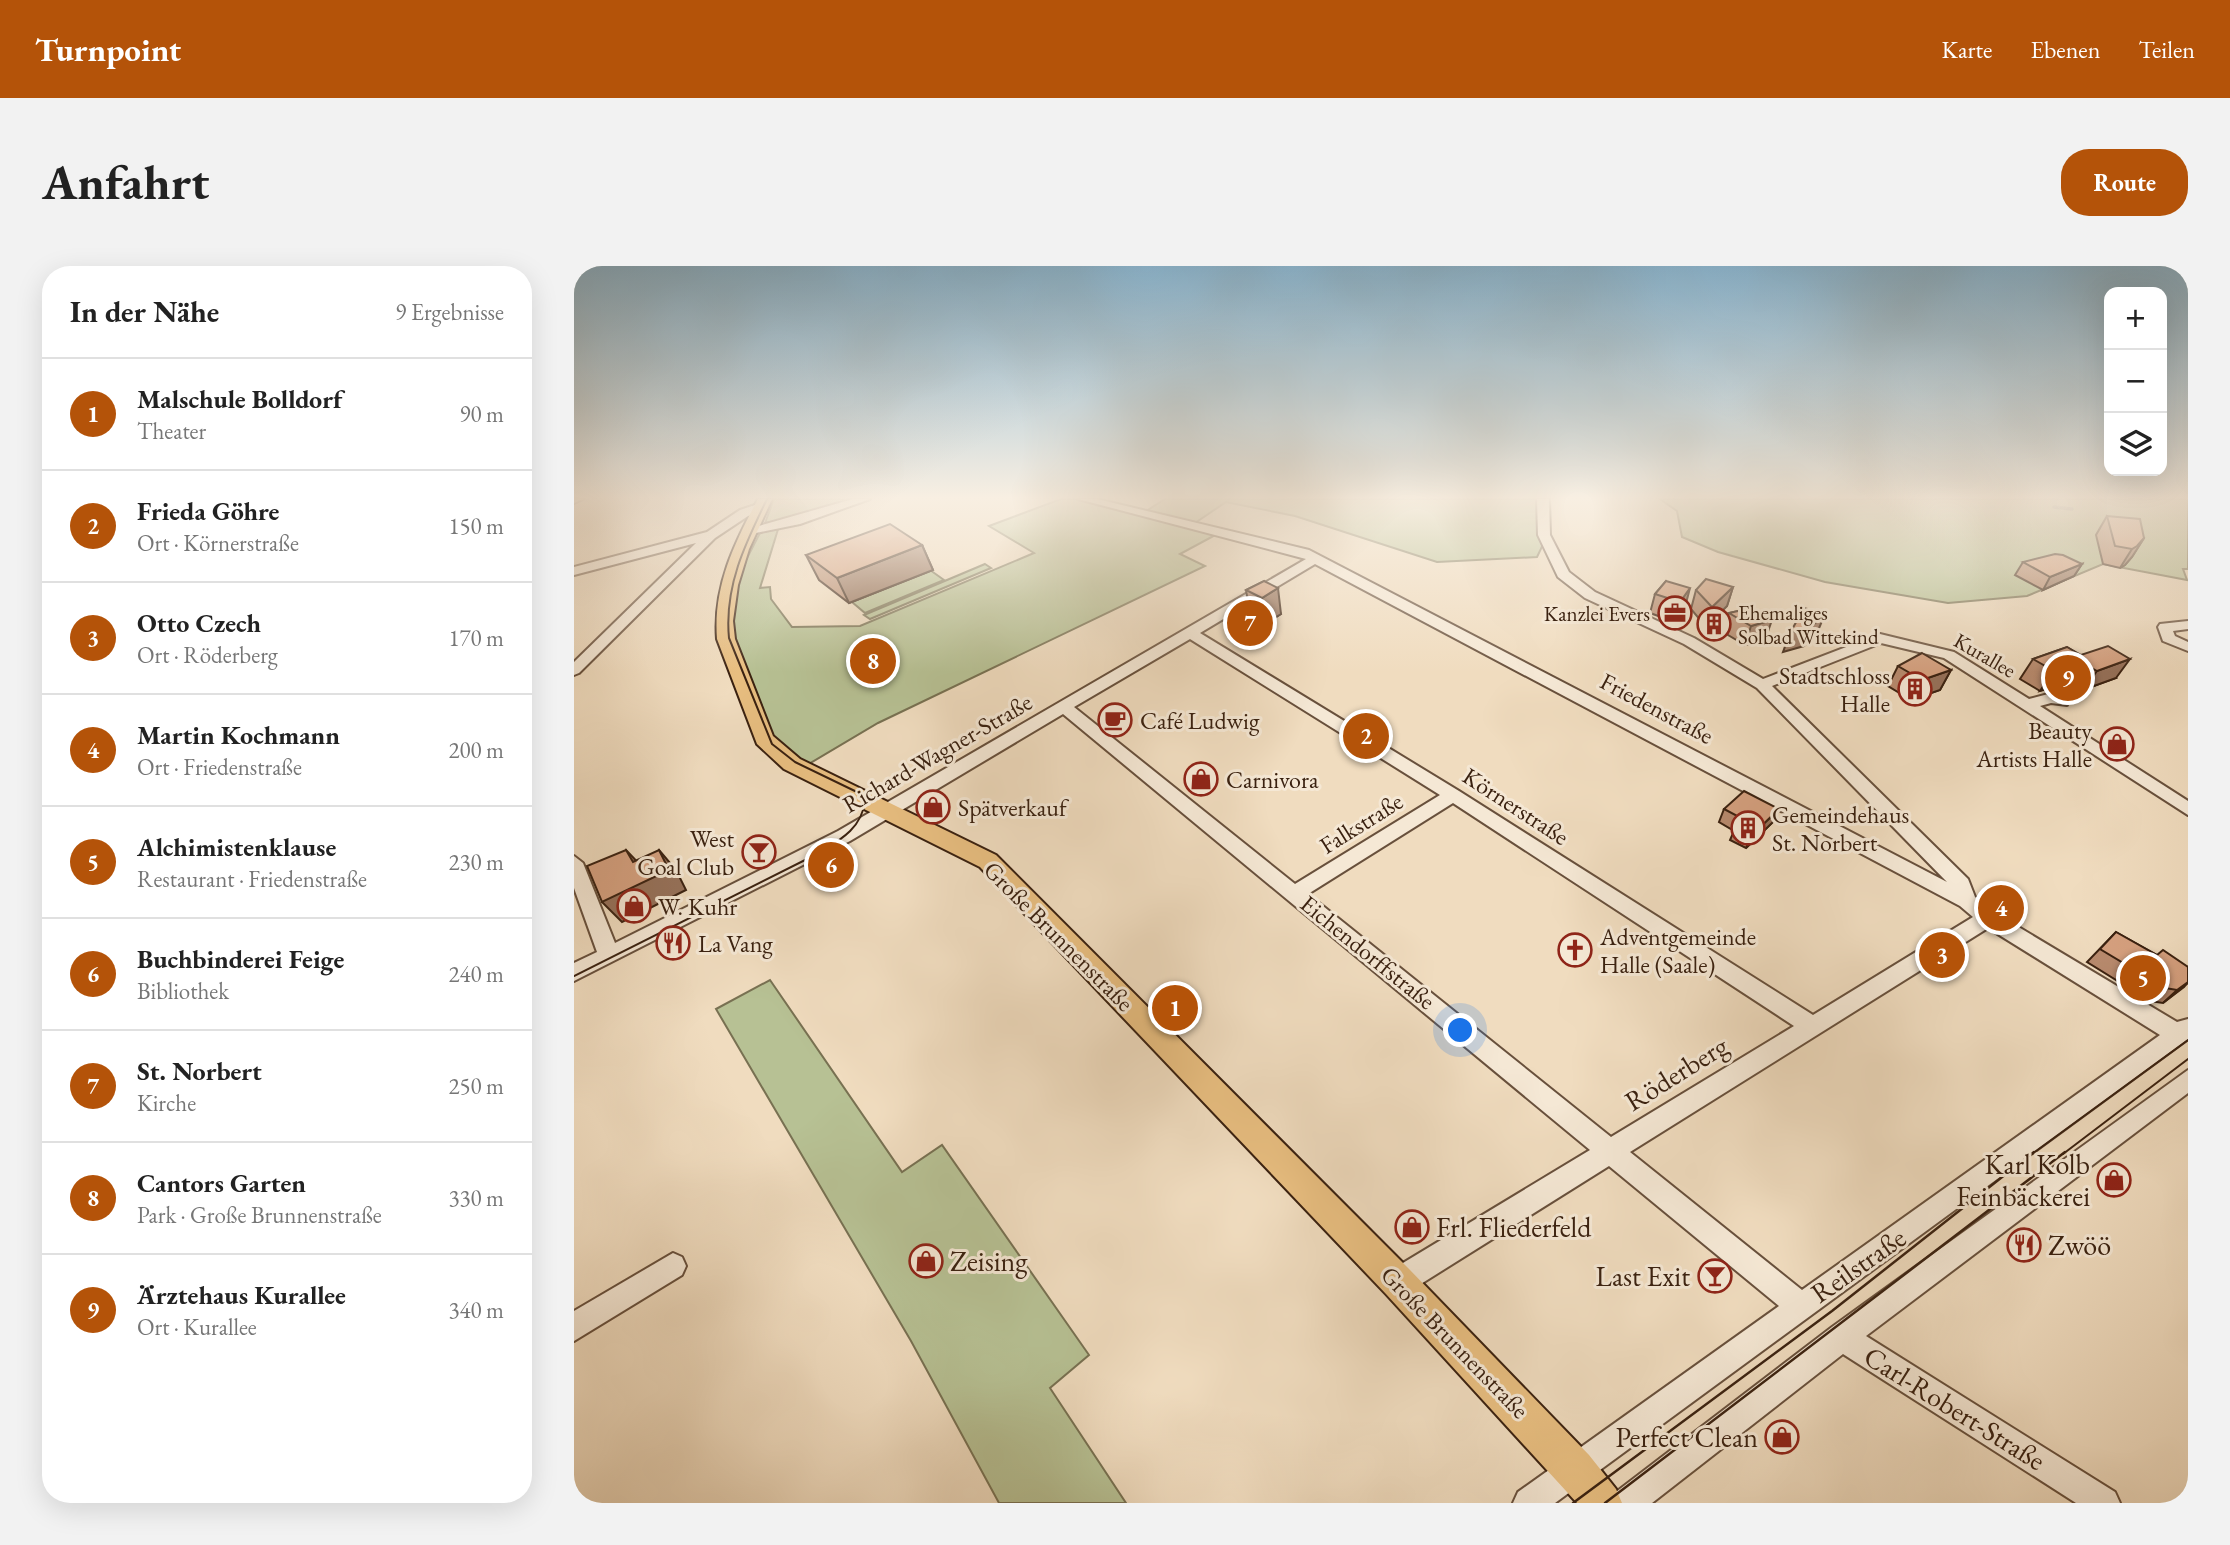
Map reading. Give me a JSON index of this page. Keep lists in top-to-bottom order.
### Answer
{
  "streets": {
    "main road": ["Große Brunnenstraße"],
    "street": [
      "Kurallee",
      "Friedenstraße",
      "Richard-Wagner-Straße",
      "Körnerstraße",
      "Falkstraße",
      "Eichendorffstraße",
      "Röderberg",
      "Reilstraße",
      "Carl-Robert-Straße"
    ]
  },
  "crossings": [
    ["Friedenstraße", "Richard-Wagner-Straße"],
    ["Friedenstraße", "Röderberg"],
    ["Friedenstraße", "Reilstraße"],
    ["Richard-Wagner-Straße", "Körnerstraße"],
    ["Richard-Wagner-Straße", "Große Brunnenstraße"],
    ["Richard-Wagner-Straße", "Eichendorffstraße"],
    ["Körnerstraße", "Falkstraße"],
    ["Körnerstraße", "Röderberg"],
    ["Falkstraße", "Eichendorffstraße"],
    ["Große Brunnenstraße", "Röderberg"],
    ["Große Brunnenstraße", "Reilstraße"],
    ["Eichendorffstraße", "Röderberg"],
    ["Eichendorffstraße", "Reilstraße"],
    ["Reilstraße", "Carl-Robert-Straße"]
  ],
  "places": {
    "office": ["Kanzlei Evers"],
    "building": ["Ehemaliges Solbad Wittekind", "Stadtschloss Halle", "Gemeindehaus St. Norbert"],
    "cafe": ["Café Ludwig"],
    "shop": [
      "Beauty Artists Halle",
      "Carnivora",
      "Spätverkauf",
      "W. Kuhr",
      "Karl Kolb Feinbäckerei",
      "Frl. Fliederfeld",
      "Zeising",
      "Perfect Clean"
    ],
    "bar": ["West Goal Club", "Last Exit"],
    "restaurant": ["La Vang", "Zwöö"],
    "church": ["Adventgemeinde Halle (Saale)"]
  },
  "page": {
    "header": "Turnpoint",
    "nav": ["Karte", "Ebenen", "Teilen"],
    "buttons": "Route",
    "title": "Anfahrt",
    "heading": ["In der Nähe", "9 Ergebnisse"],
    "map_buttons": ["+", "−"],
    "list": [
      {
        "mark": "1",
        "name": "Malschule Bolldorf",
        "note": "Theater",
        "value": "90 m"
      },
      {
        "mark": "2",
        "name": "Frieda Göhre",
        "note": "Ort · Körnerstraße",
        "value": "150 m"
      },
      {
        "mark": "3",
        "name": "Otto Czech",
        "note": "Ort · Röderberg",
        "value": "170 m"
      },
      {
        "mark": "4",
        "name": "Martin Kochmann",
        "note": "Ort · Friedenstraße",
        "value": "200 m"
      },
      {
        "mark": "5",
        "name": "Alchimistenklause",
        "note": "Restaurant · Friedenstraße",
        "value": "230 m"
      },
      {
        "mark": "6",
        "name": "Buchbinderei Feige",
        "note": "Bibliothek",
        "value": "240 m"
      },
      {
        "mark": "7",
        "name": "St. Norbert",
        "note": "Kirche",
        "value": "250 m"
      },
      {
        "mark": "8",
        "name": "Cantors Garten",
        "note": "Park · Große Brunnenstraße",
        "value": "330 m"
      },
      {
        "mark": "9",
        "name": "Ärztehaus Kurallee",
        "note": "Ort · Kurallee",
        "value": "340 m"
      }
    ],
    "pins": [
      "7",
      "8",
      "9",
      "2",
      "6",
      "4",
      "3",
      "5",
      "1"
    ]
  }
}
